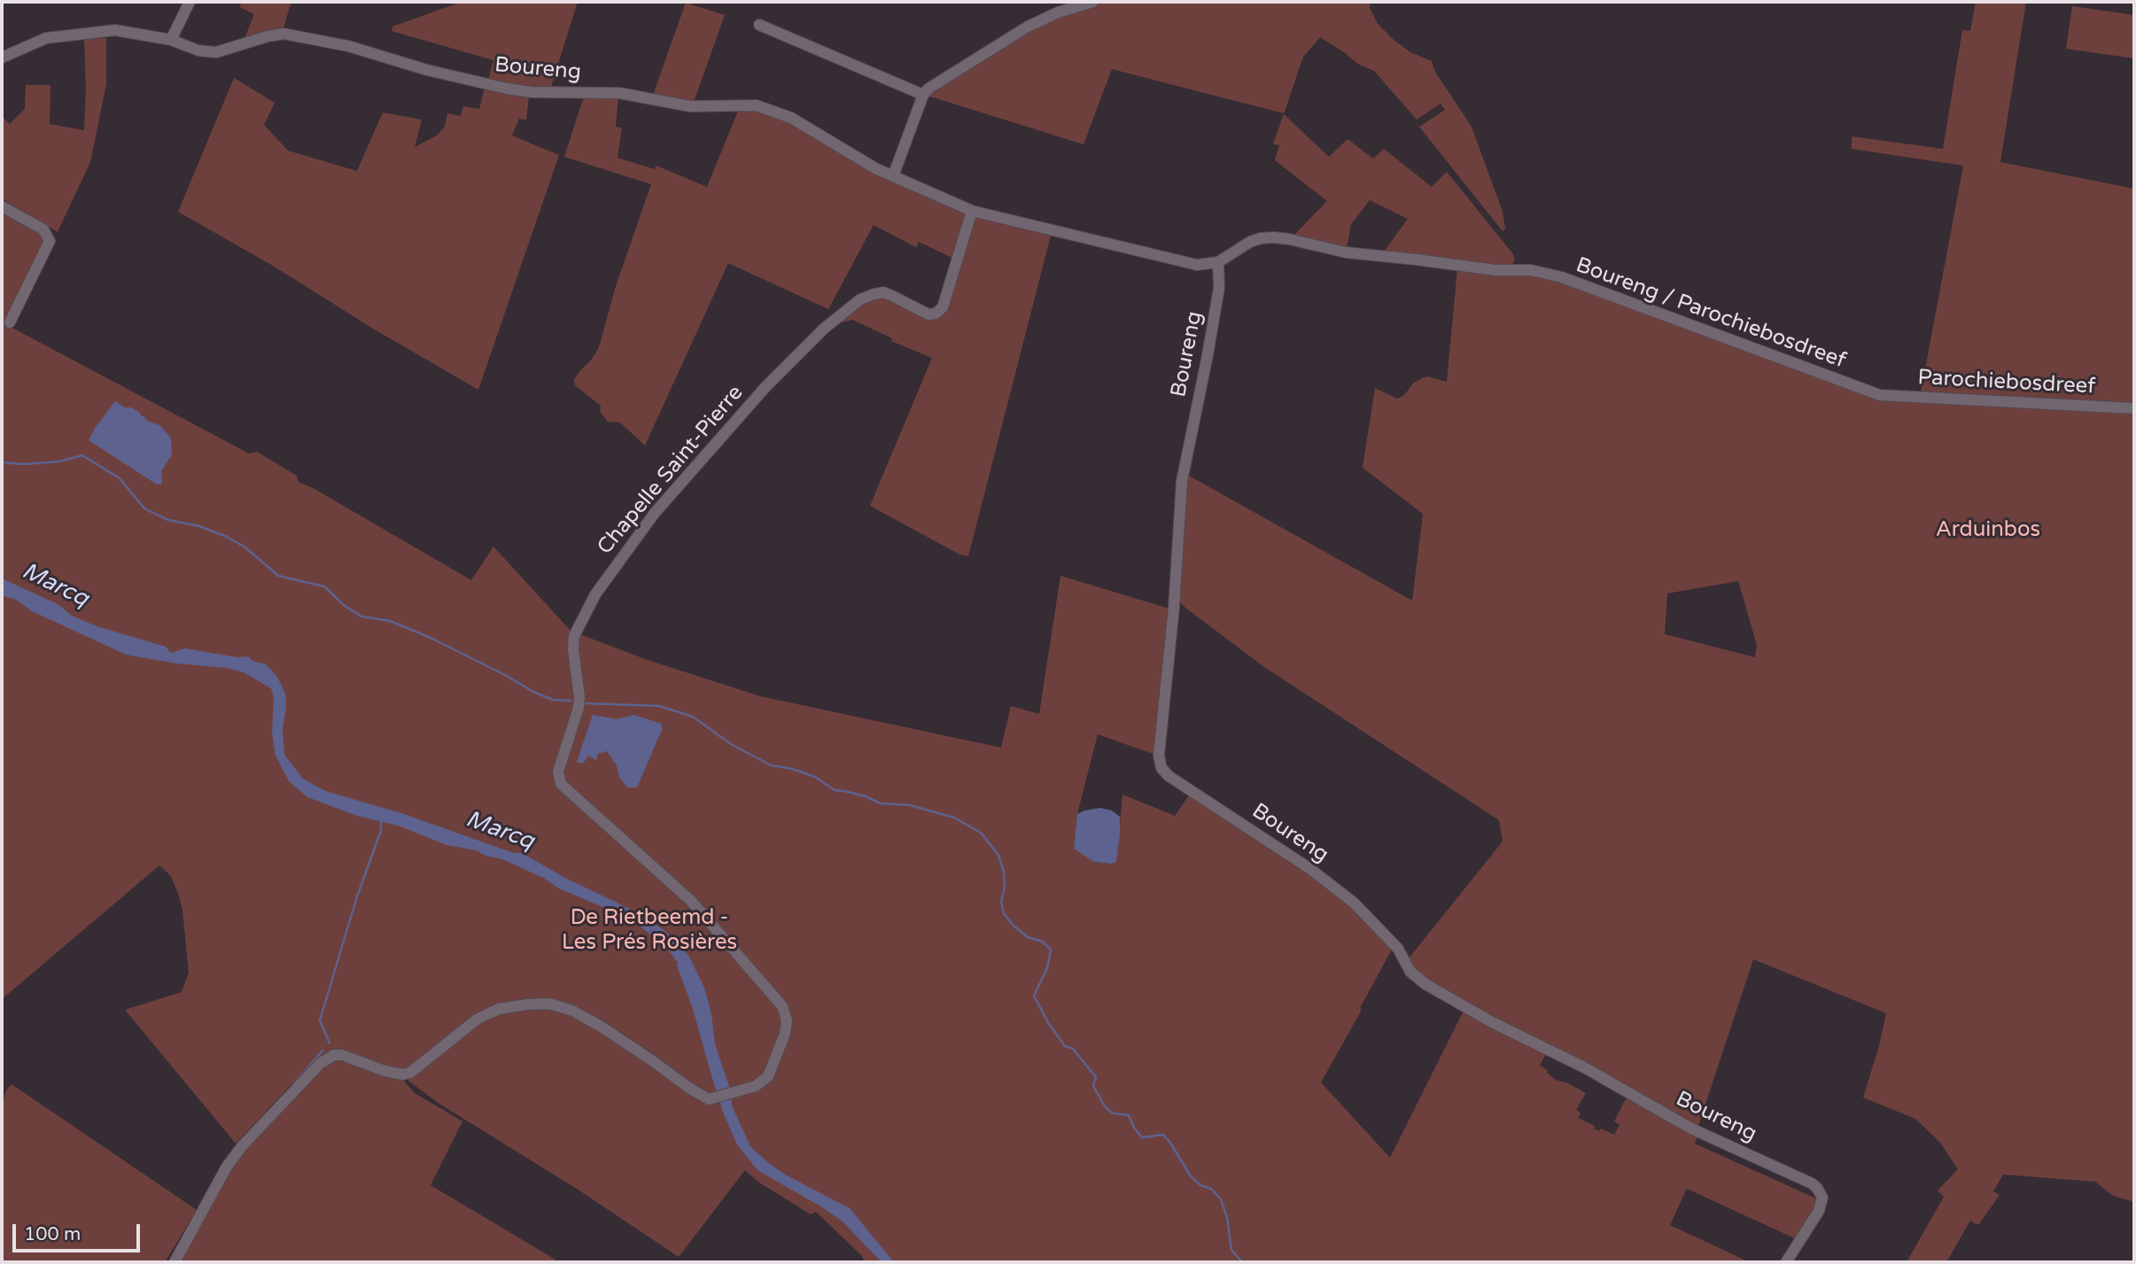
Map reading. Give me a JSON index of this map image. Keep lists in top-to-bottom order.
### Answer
{
  "streets": {
    "street": [
      "Boureng",
      "Boureng / Parochiebosdreef",
      "Parochiebosdreef",
      "Chapelle Saint-Pierre"
    ]
  },
  "crossings": [
    ["Boureng", "Boureng / Parochiebosdreef"],
    ["Boureng", "Chapelle Saint-Pierre"],
    ["Boureng / Parochiebosdreef", "Parochiebosdreef"]
  ],
  "water": ["Marcq"],
  "parks": ["Arduinbos", "De Rietbeemd - Les Prés Rosières"],
  "scale_bar": "100 m"
}
